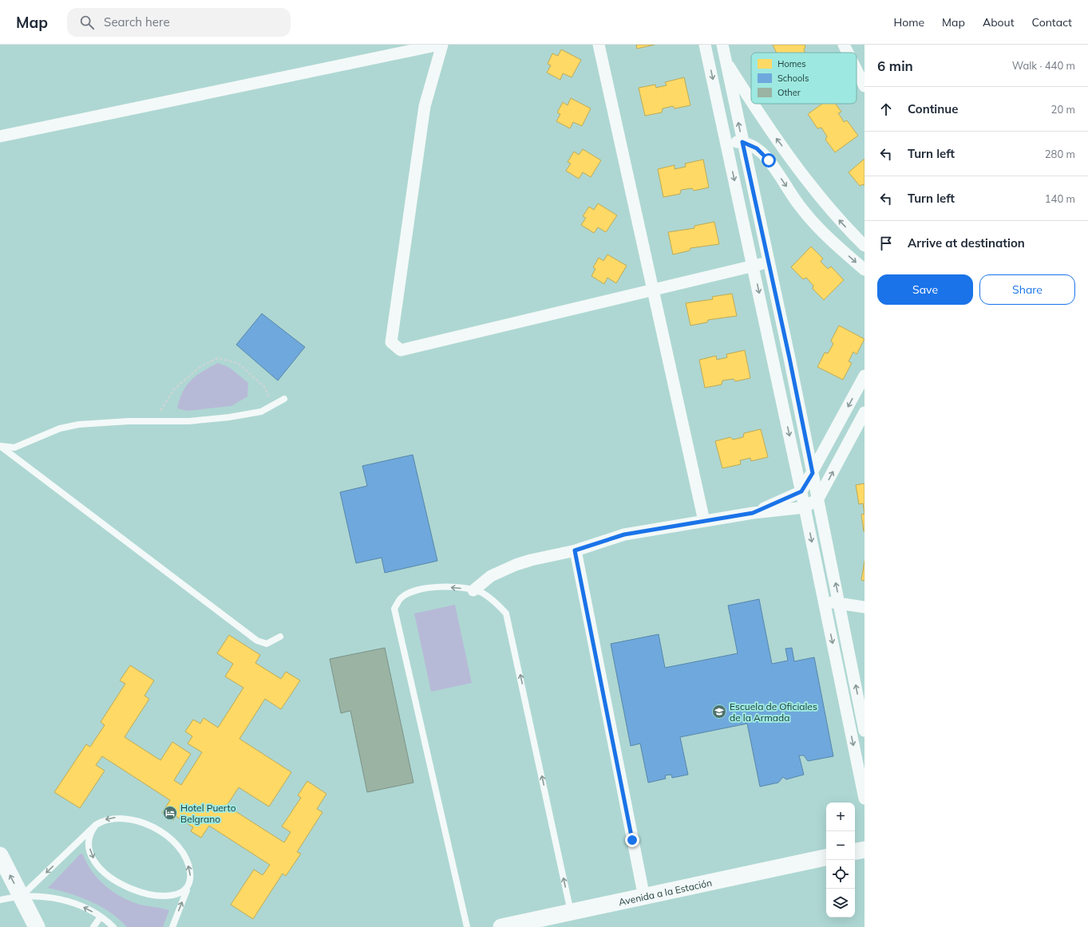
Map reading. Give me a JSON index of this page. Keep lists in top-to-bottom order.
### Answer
{
  "streets": {
    "street": ["Avenida a la Estación"]
  },
  "places": {
    "school or university": ["Escuela de Oficiales de la Armada"],
    "hotel": ["Hotel Puerto Belgrano"]
  },
  "legend": ["Homes", "Schools", "Other"],
  "page": {
    "header": "Map",
    "search": "Search here",
    "nav": [
      "Home",
      "Map",
      "About",
      "Contact"
    ],
    "heading": ["6 min", "Walk · 440 m"],
    "list": [
      ["Continue", "20 m"],
      ["Turn left", "280 m"],
      ["Turn left", "140 m"],
      "Arrive at destination"
    ],
    "buttons": ["Save", "Share"],
    "map_buttons": ["+", "−"]
  }
}
